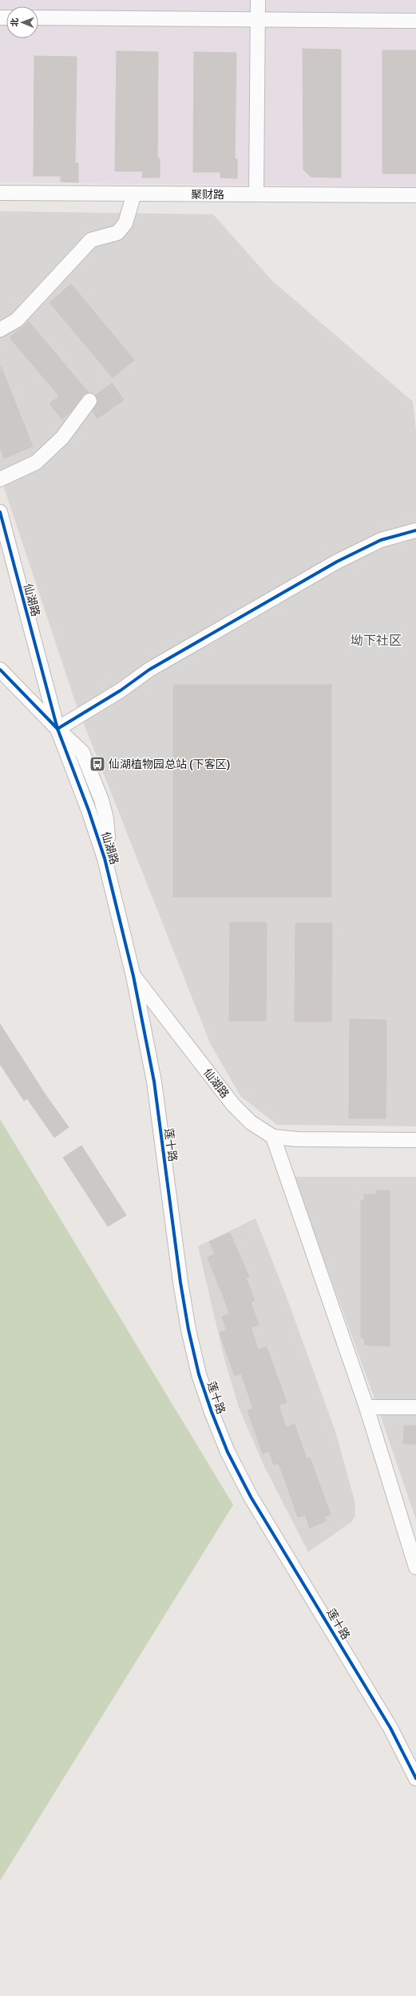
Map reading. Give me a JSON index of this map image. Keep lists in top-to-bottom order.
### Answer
{
  "streets": {
    "street": ["聚财路", "仙湖路", "莲十路"]
  },
  "crossings": [
    ["仙湖路", "莲十路"]
  ],
  "districts": ["坳下社区"],
  "places": {
    "bus stop": ["仙湖植物园总站 (下客区)"]
  },
  "north": "left"
}
